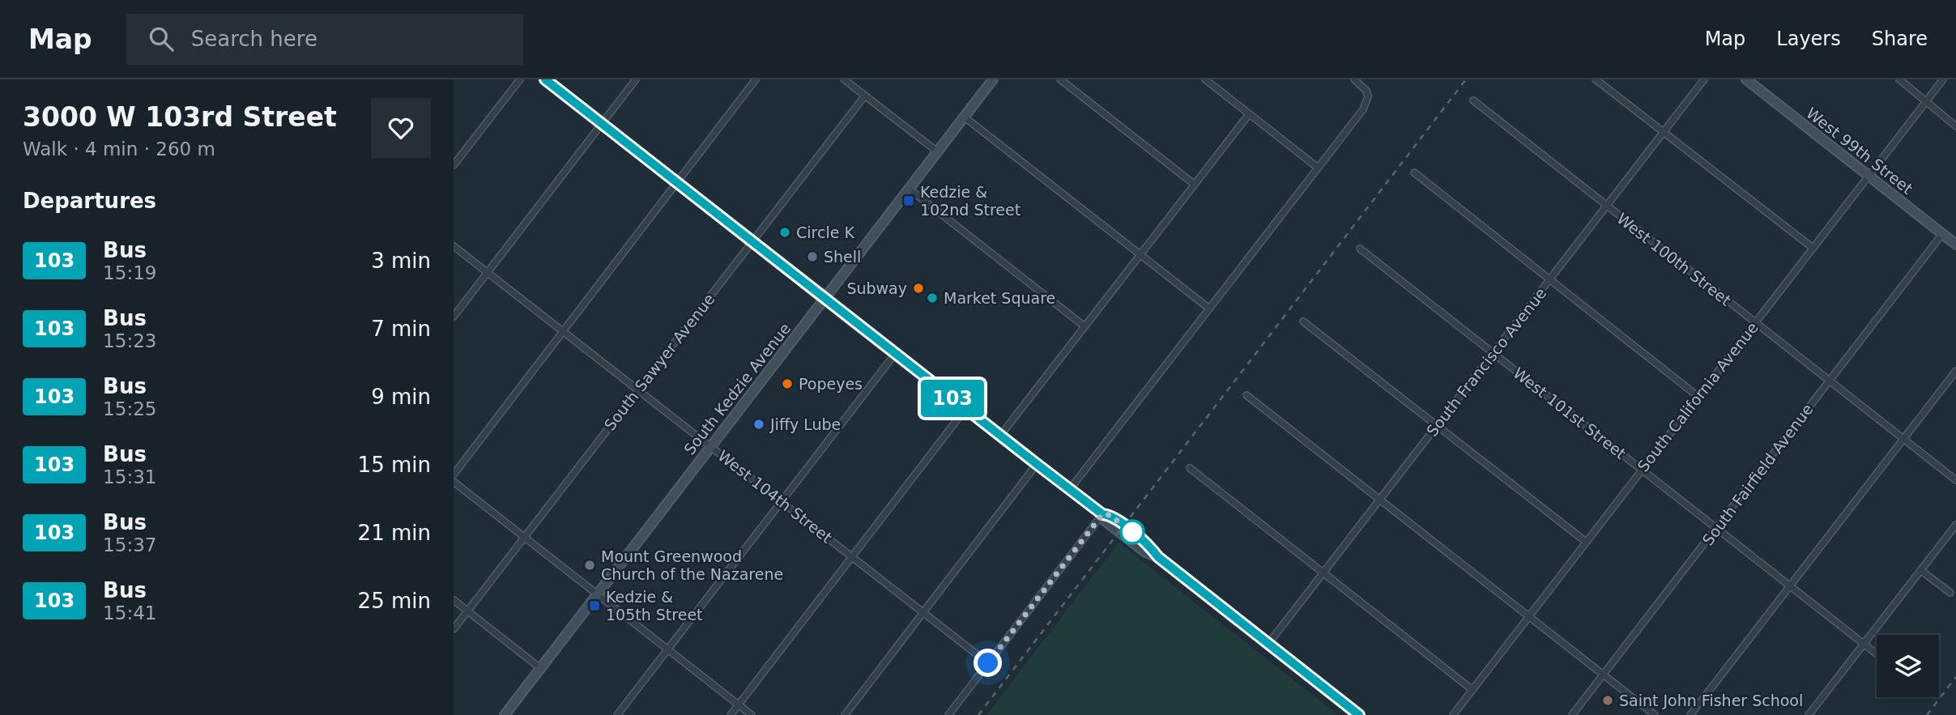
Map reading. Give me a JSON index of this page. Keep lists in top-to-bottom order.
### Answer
{
  "streets": {
    "main road": ["West 99th Street", "South Kedzie Avenue"],
    "street": [
      "West 100th Street",
      "South Sawyer Avenue",
      "South Francisco Avenue",
      "South California Avenue",
      "West 101st Street",
      "South Fairfield Avenue",
      "West 104th Street"
    ]
  },
  "crossings": [
    ["West 99th Street", "South California Avenue"],
    ["West 99th Street", "South Fairfield Avenue"],
    ["West 100th Street", "South Francisco Avenue"],
    ["West 100th Street", "South California Avenue"],
    ["West 100th Street", "South Fairfield Avenue"],
    ["South Sawyer Avenue", "West 104th Street"],
    ["South Francisco Avenue", "West 101st Street"],
    ["South Kedzie Avenue", "West 104th Street"],
    ["South California Avenue", "West 101st Street"],
    ["West 101st Street", "South Fairfield Avenue"]
  ],
  "places": {
    "transit": ["Kedzie & 102nd Street", "Kedzie & 105th Street"],
    "other": [
      "Circle K",
      "Shell",
      "Subway",
      "Market Square",
      "Popeyes",
      "Jiffy Lube",
      "Mount Greenwood Church of the Nazarene",
      "Saint John Fisher School"
    ]
  },
  "lines": ["bus line 103"],
  "page": {
    "header": "Map",
    "search": "Search here",
    "nav": ["Map", "Layers", "Share"],
    "heading": [
      ["3000 W 103rd Street", "Walk · 4 min · 260 m"],
      "Departures"
    ],
    "on_map": "103",
    "list": [
      {
        "mark": "103",
        "name": "Bus",
        "note": "15:19",
        "value": "3 min"
      },
      {
        "mark": "103",
        "name": "Bus",
        "note": "15:23",
        "value": "7 min"
      },
      {
        "mark": "103",
        "name": "Bus",
        "note": "15:25",
        "value": "9 min"
      },
      {
        "mark": "103",
        "name": "Bus",
        "note": "15:31",
        "value": "15 min"
      },
      {
        "mark": "103",
        "name": "Bus",
        "note": "15:37",
        "value": "21 min"
      },
      {
        "mark": "103",
        "name": "Bus",
        "note": "15:41",
        "value": "25 min"
      }
    ]
  }
}
